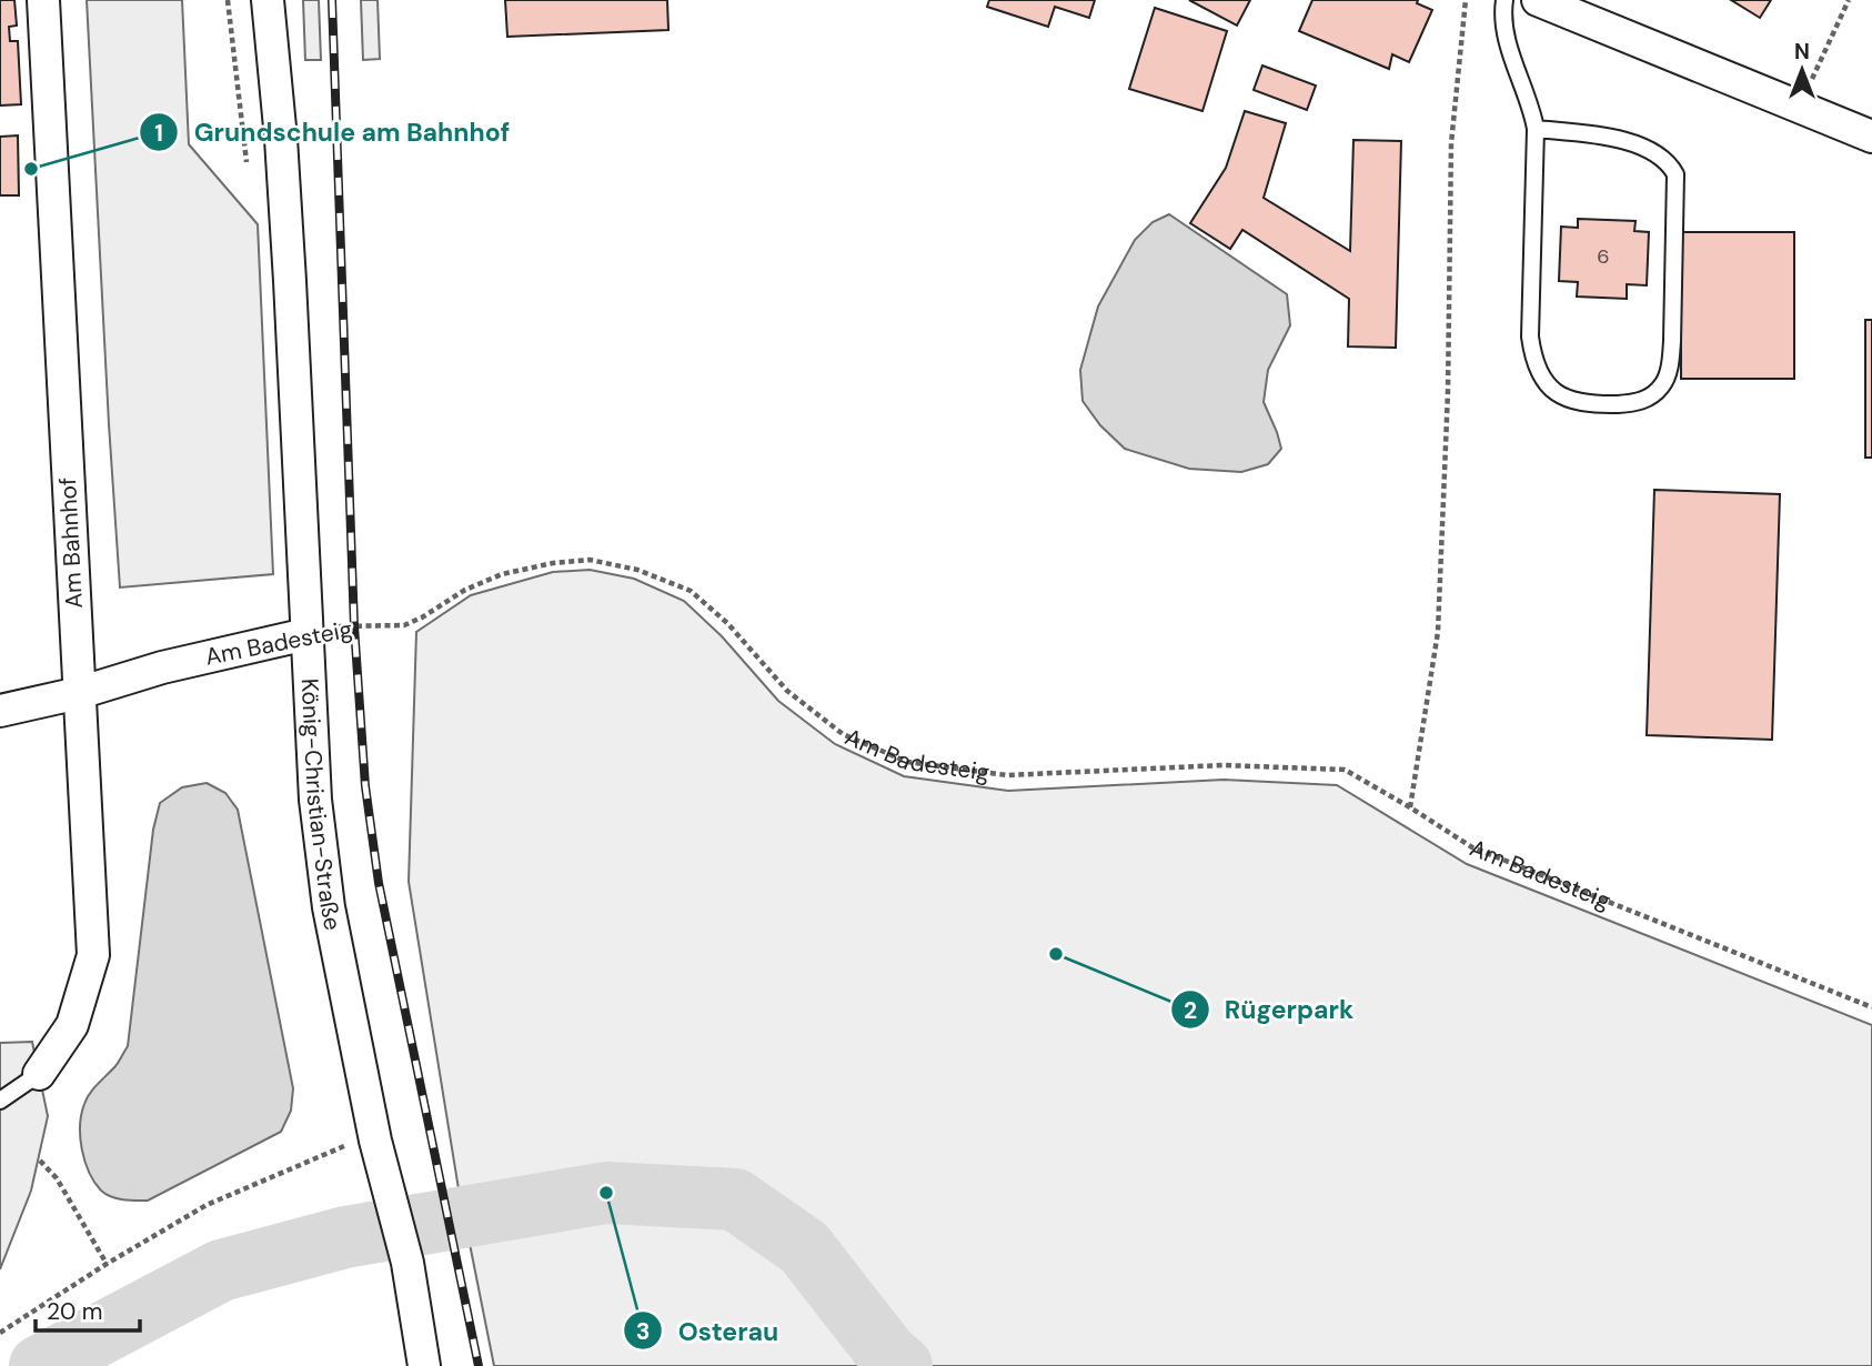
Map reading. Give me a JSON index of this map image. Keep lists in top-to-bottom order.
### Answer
{
  "streets": {
    "street": ["Am Bahnhof", "Am Badesteig", "König-Christian-Straße"]
  },
  "crossings": [
    ["Am Bahnhof", "Am Badesteig"],
    ["Am Badesteig", "König-Christian-Straße"]
  ],
  "places": ["Grundschule am Bahnhof", "Rügerpark", "Osterau"],
  "house_numbers": ["6"],
  "scale_bar": "20 m",
  "north": "top"
}
